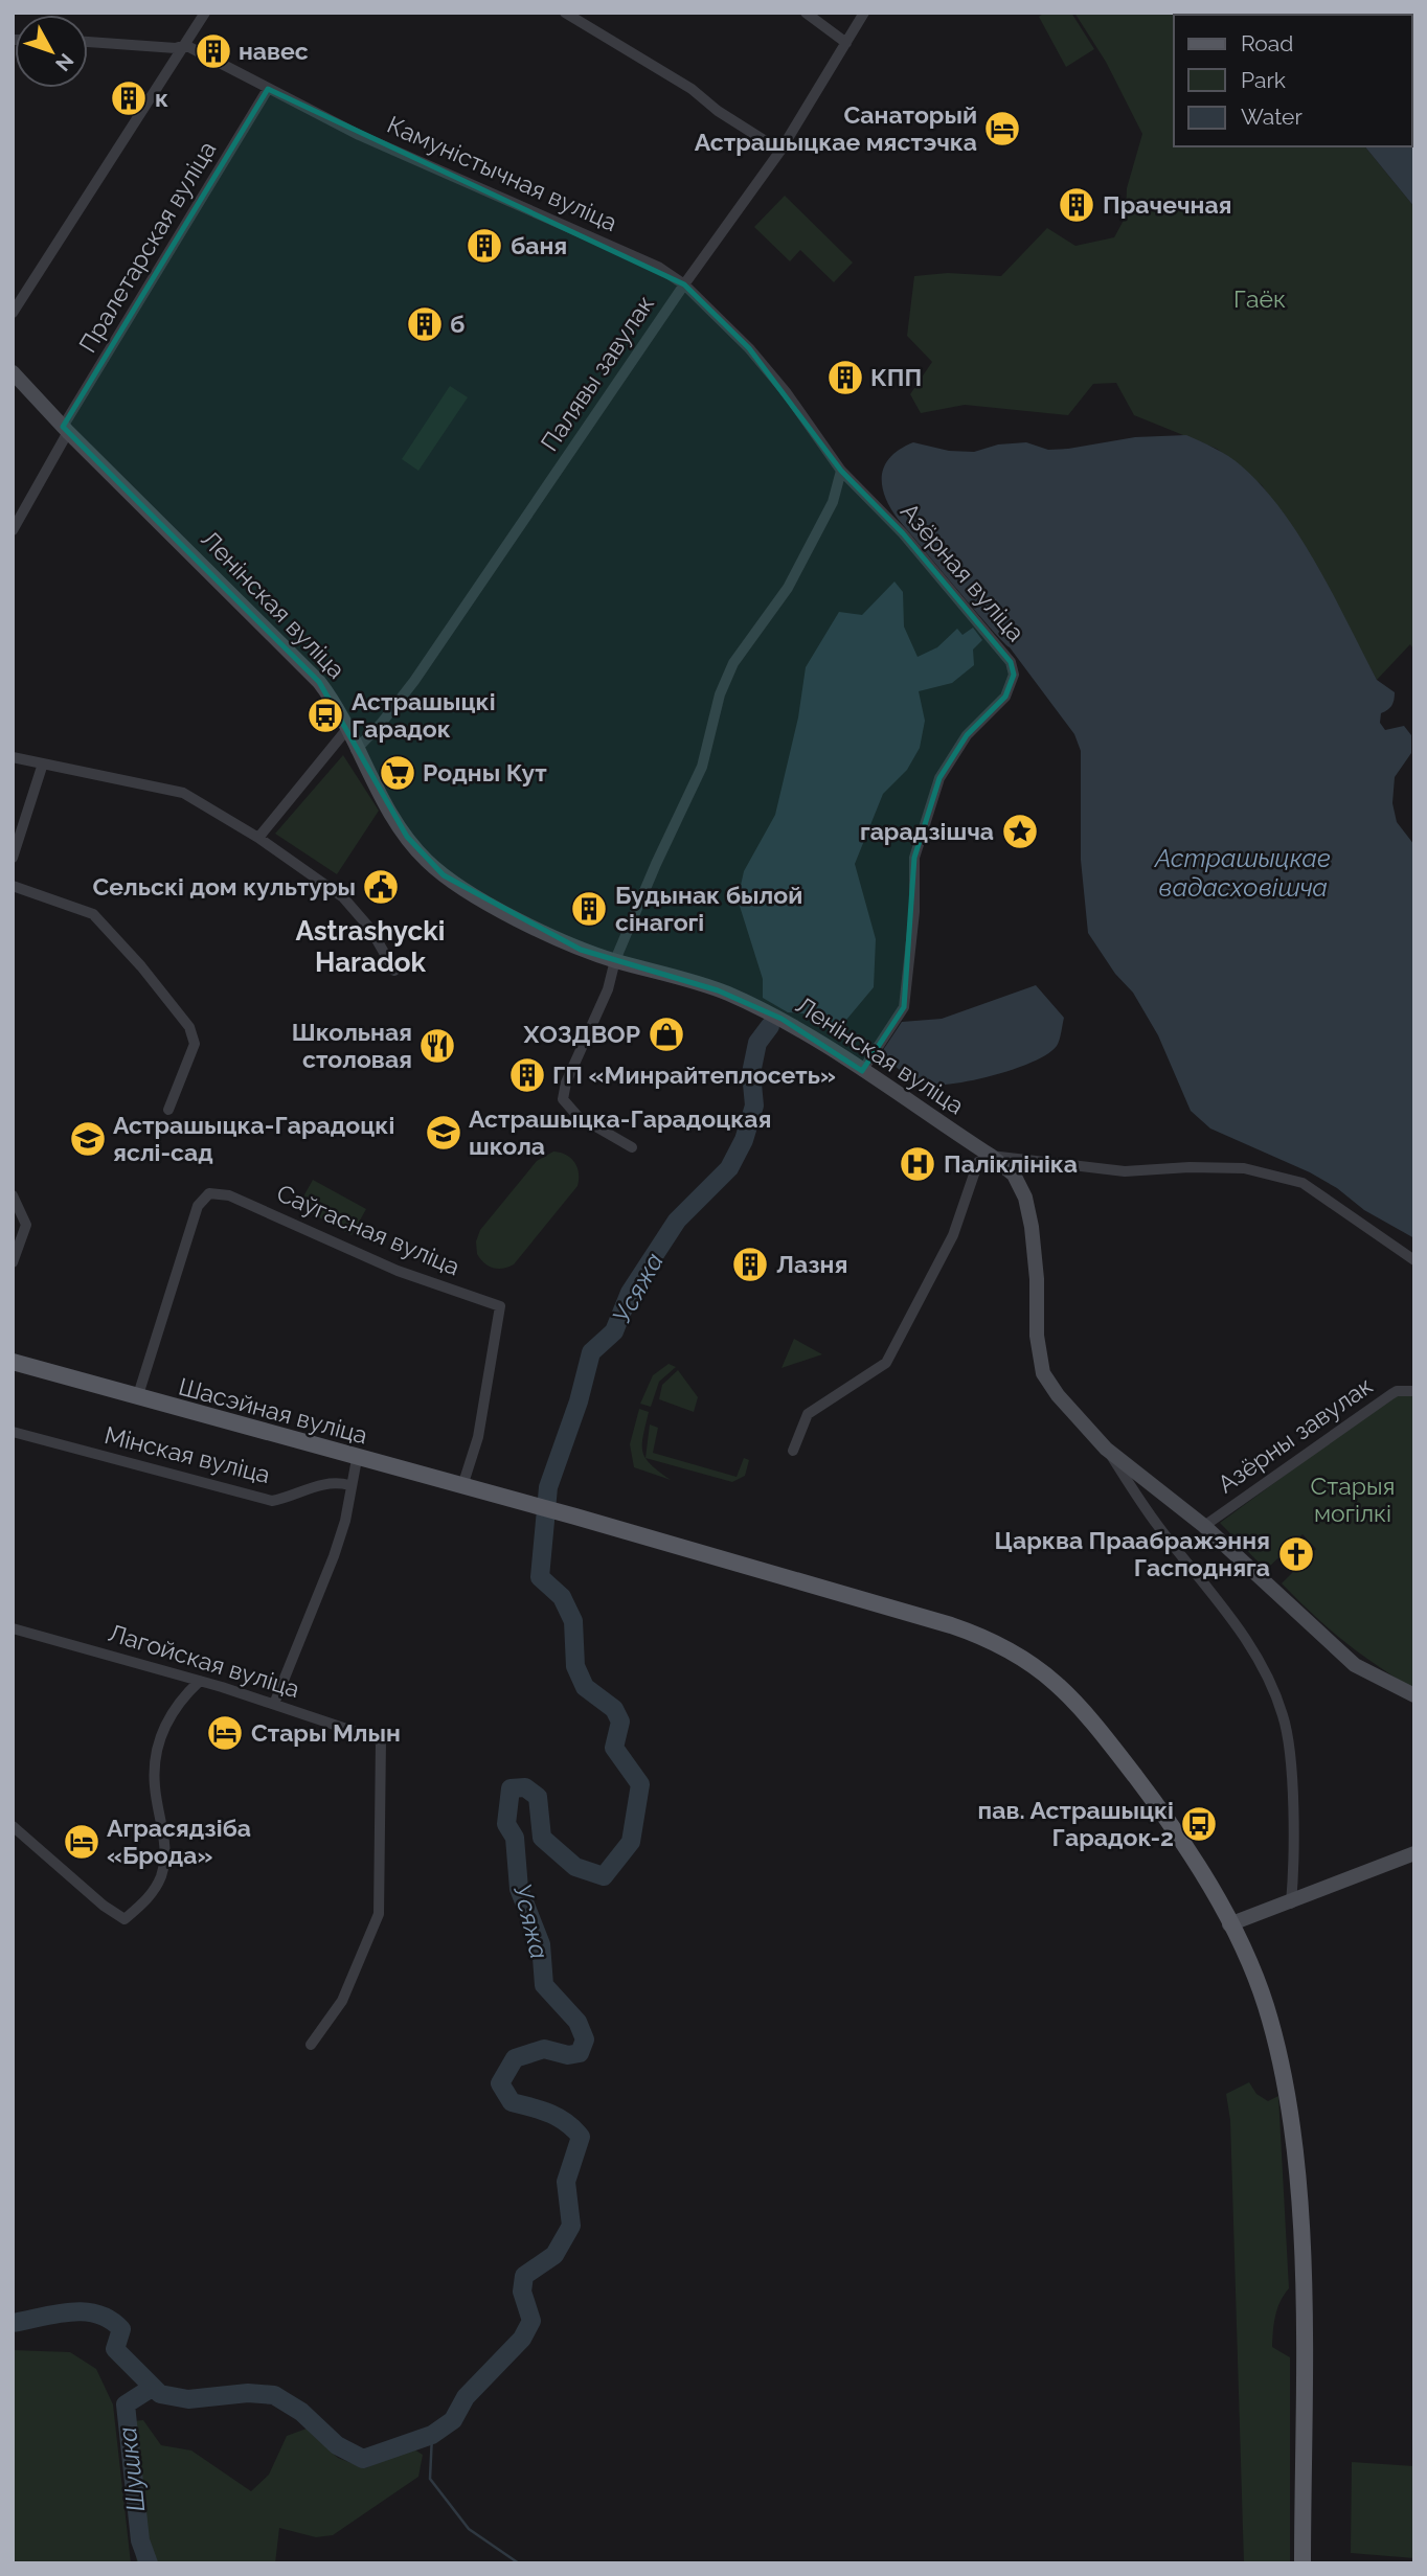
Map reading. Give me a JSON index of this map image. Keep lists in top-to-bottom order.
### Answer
{
  "streets": {
    "main road": ["Шасэйная вуліца"],
    "street": [
      "Камуністычная вуліца",
      "Пралетарская вуліца",
      "Палявы завулак",
      "Азёрная вуліца",
      "Ленінская вуліца",
      "Саўгасная вуліца",
      "Азёрны завулак",
      "Мінская вуліца",
      "Лагойская вуліца"
    ]
  },
  "crossings": [
    ["Камуністычная вуліца", "Пралетарская вуліца"],
    ["Камуністычная вуліца", "Палявы завулак"],
    ["Камуністычная вуліца", "Азёрная вуліца"],
    ["Пралетарская вуліца", "Ленінская вуліца"],
    ["Палявы завулак", "Ленінская вуліца"],
    ["Азёрная вуліца", "Ленінская вуліца"],
    ["Ленінская вуліца", "Азёрны завулак"],
    ["Саўгасная вуліца", "Шасэйная вуліца"]
  ],
  "districts": ["Astrashycki Haradok"],
  "water": ["Астрашыцкае вадасховішча", "Усяжа", "Шушка"],
  "parks": ["Гаёк", "Старыя могілкі"],
  "places": {
    "building": [
      "навес",
      "к",
      "Прачечная",
      "баня",
      "б",
      "КПП",
      "Будынак былой сінагогі",
      "ГП «Минрайтеплосеть»",
      "Лазня"
    ],
    "hotel": ["Санаторый Астрашыцкае мястэчка", "Стары Млын", "Аграсядзіба «Брода»"],
    "bus stop": ["Астрашыцкі Гарадок", "пав. Астрашыцкі Гарадок-2"],
    "supermarket": ["Родны Кут"],
    "place": ["гарадзішча"],
    "public building": ["Сельскі дом культуры"],
    "shop": ["ХОЗДВОР"],
    "restaurant": ["Школьная столовая"],
    "school or university": ["Астрашыцка-Гарадоцкая школа", "Астрашыцка-Гарадоцкі яслі-сад"],
    "hospital": ["Паліклініка"],
    "church": ["Царква Праабражэння Гасподняга"]
  },
  "legend": ["Road", "Park", "Water"],
  "north": "bottom right"
}
